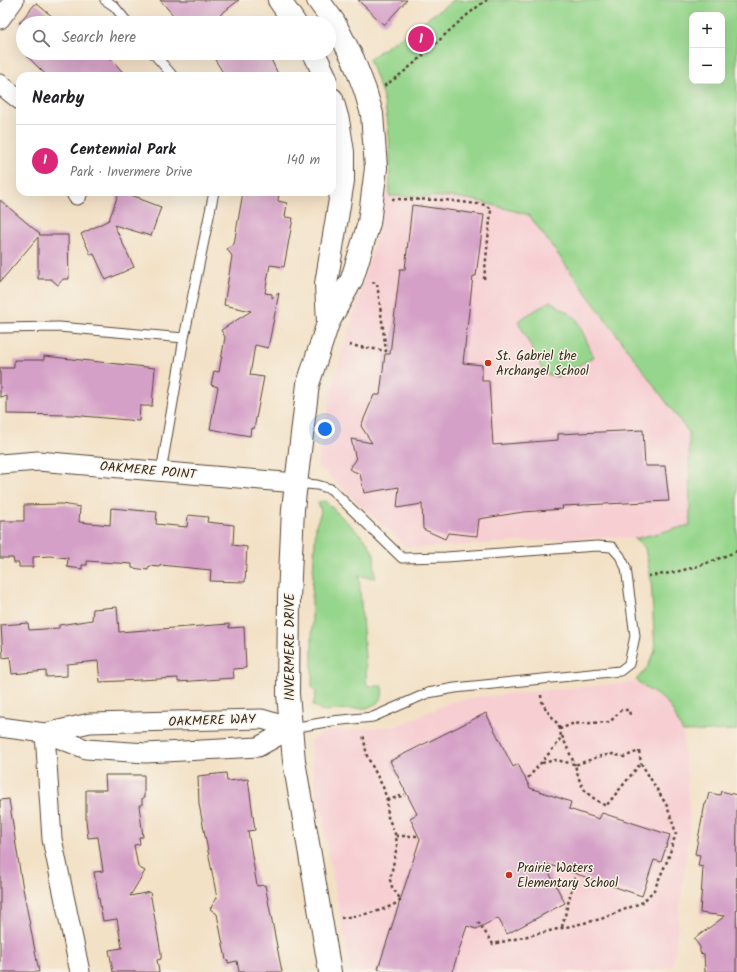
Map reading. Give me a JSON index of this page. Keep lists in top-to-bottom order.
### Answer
{
  "streets": {
    "street": ["OAKMERE POINT", "INVERMERE DRIVE", "OAKMERE WAY"]
  },
  "crossings": [
    ["OAKMERE POINT", "INVERMERE DRIVE"],
    ["INVERMERE DRIVE", "OAKMERE WAY"]
  ],
  "places": ["St. Gabriel the Archangel School", "Prairie Waters Elementary School"],
  "page": {
    "map_buttons": ["+", "−"],
    "search": "Search here",
    "pins": "1",
    "heading": "Nearby",
    "list": [
      {
        "mark": "1",
        "name": "Centennial Park",
        "note": "Park · Invermere Drive",
        "value": "140 m"
      }
    ]
  }
}
